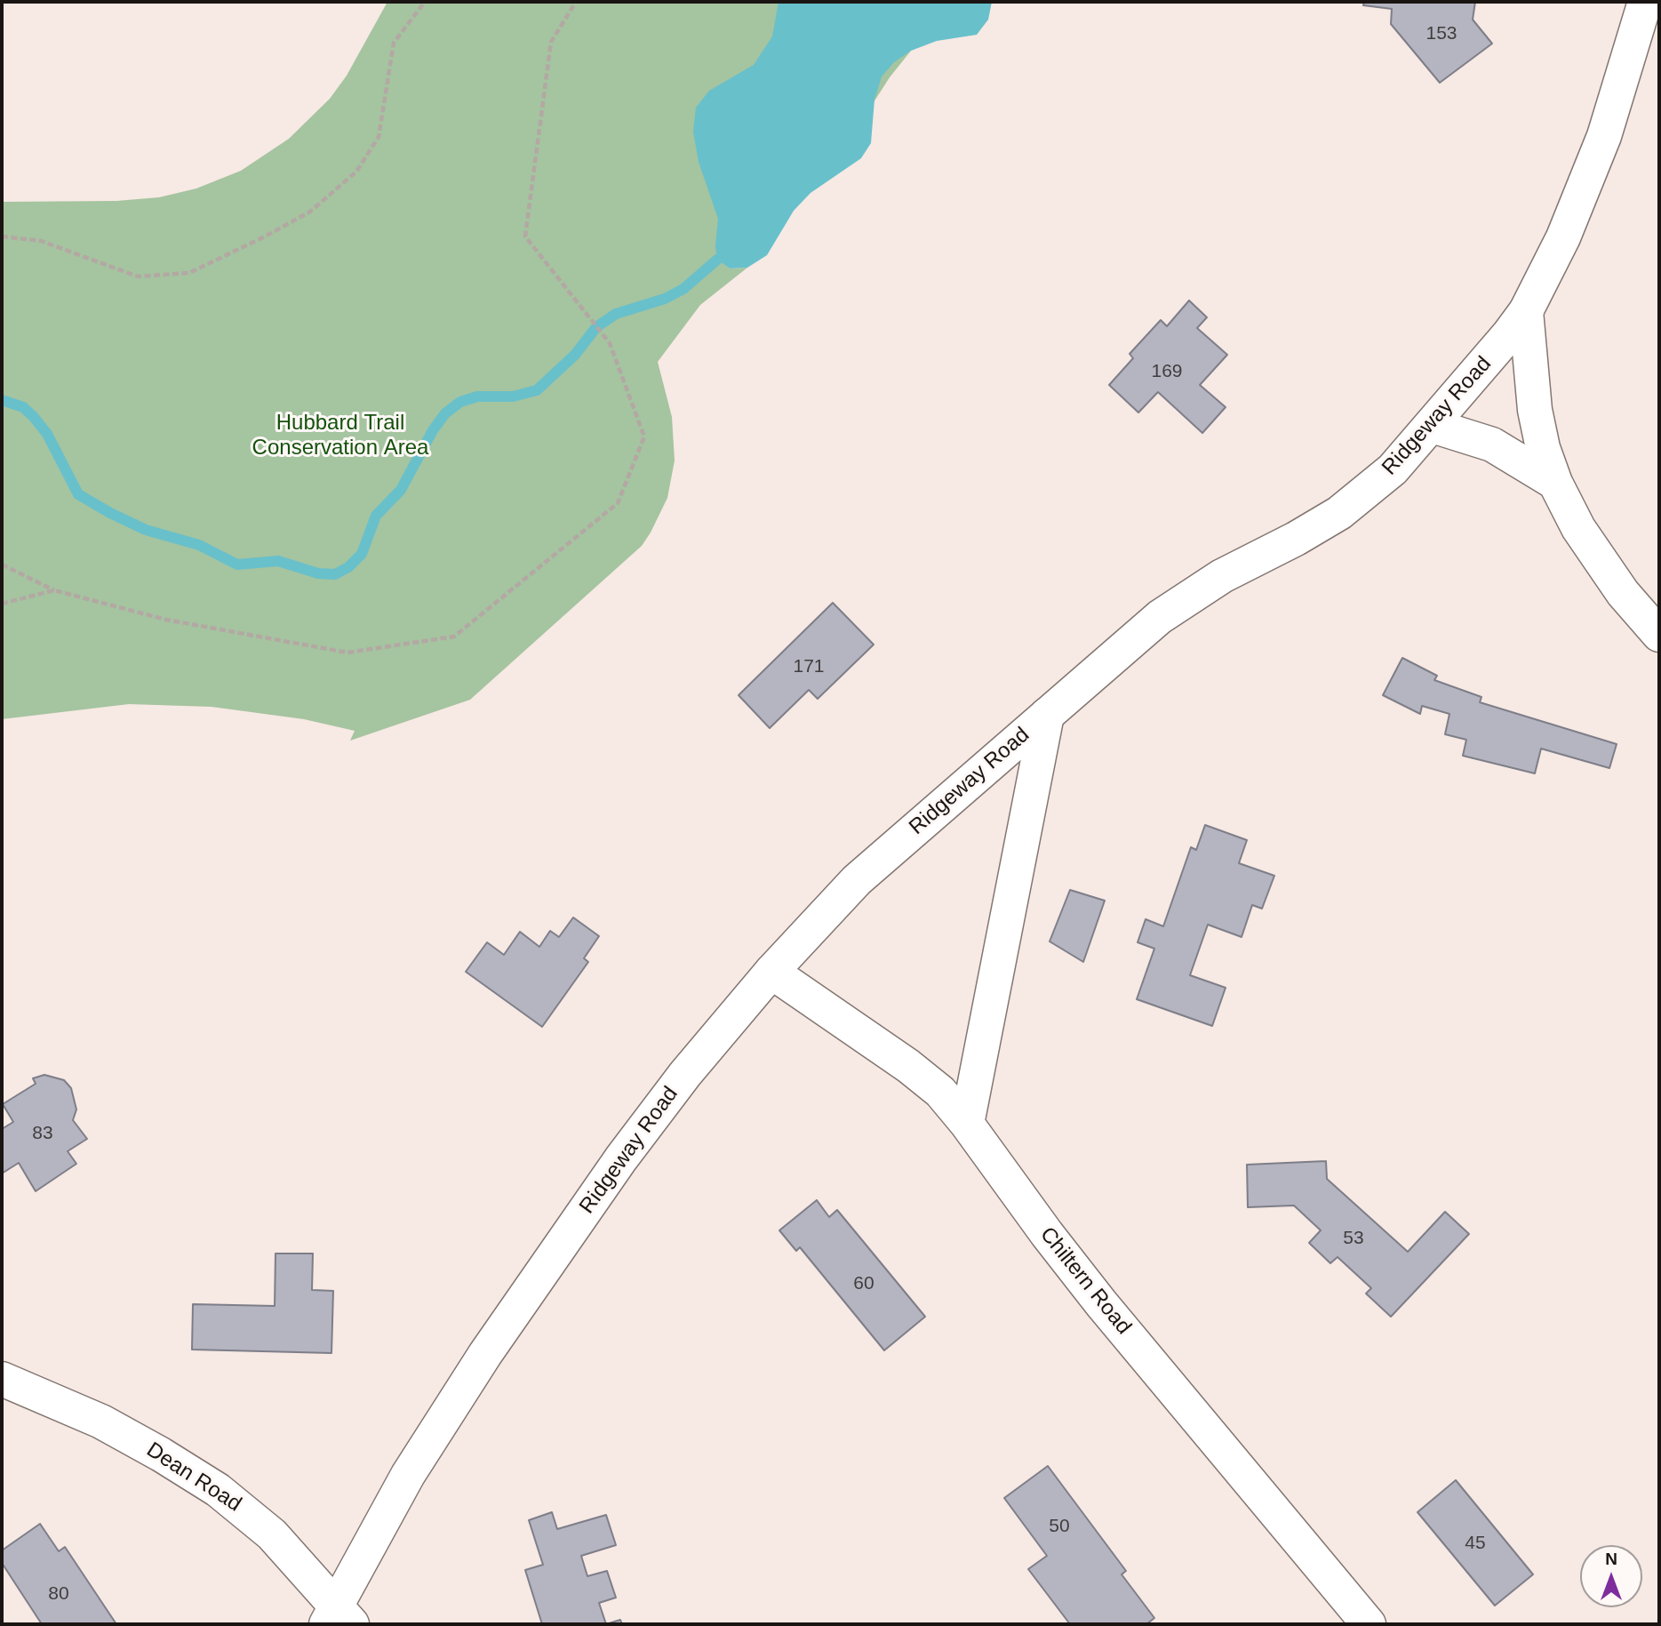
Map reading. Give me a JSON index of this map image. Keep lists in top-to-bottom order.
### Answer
{
  "streets": {
    "street": ["Ridgeway Road", "Chiltern Road", "Dean Road"]
  },
  "crossings": [
    ["Ridgeway Road", "Chiltern Road"],
    ["Ridgeway Road", "Dean Road"]
  ],
  "parks": ["Hubbard Trail Conservation Area"],
  "house_numbers": [
    "153",
    "169",
    "171",
    "83",
    "53",
    "60",
    "50",
    "45",
    "80"
  ],
  "north": "top"
}
